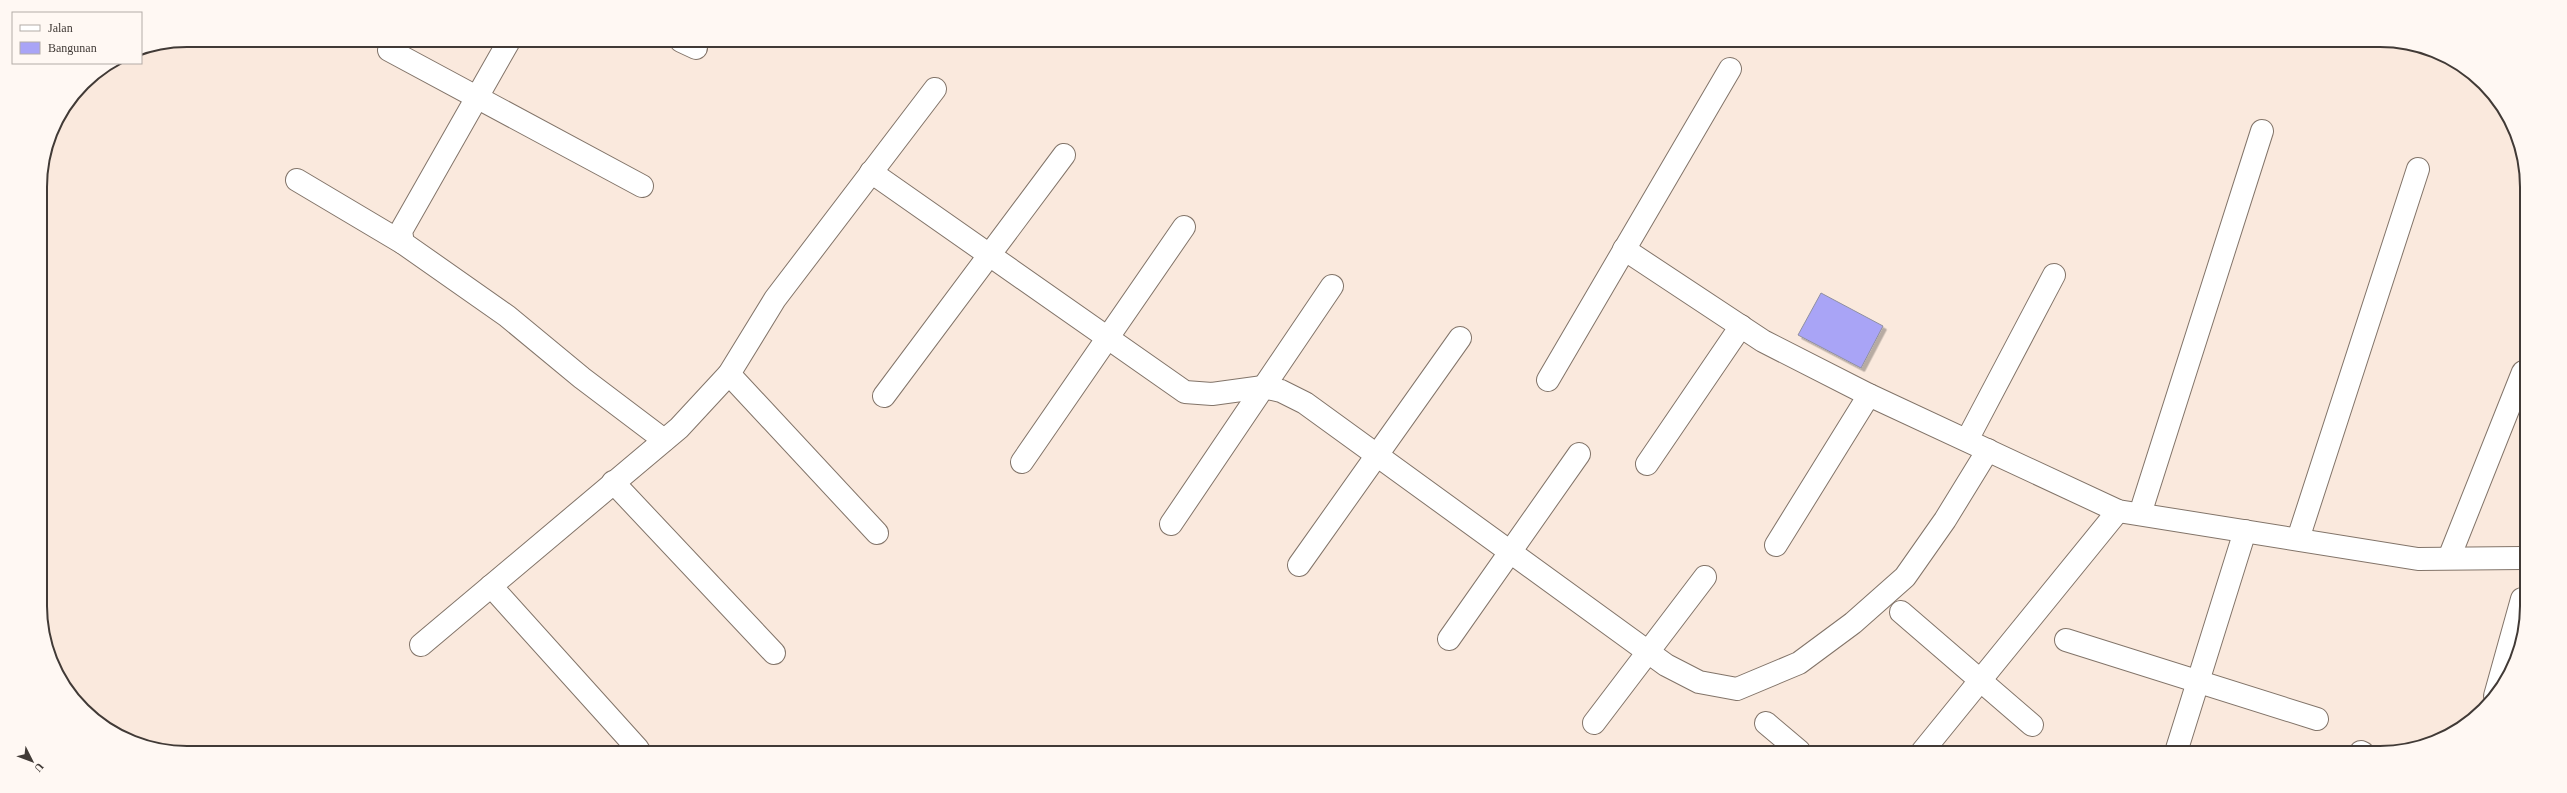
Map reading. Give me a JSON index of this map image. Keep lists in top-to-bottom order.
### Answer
{
  "legend": ["Jalan", "Bangunan"],
  "north": "bottom right"
}
